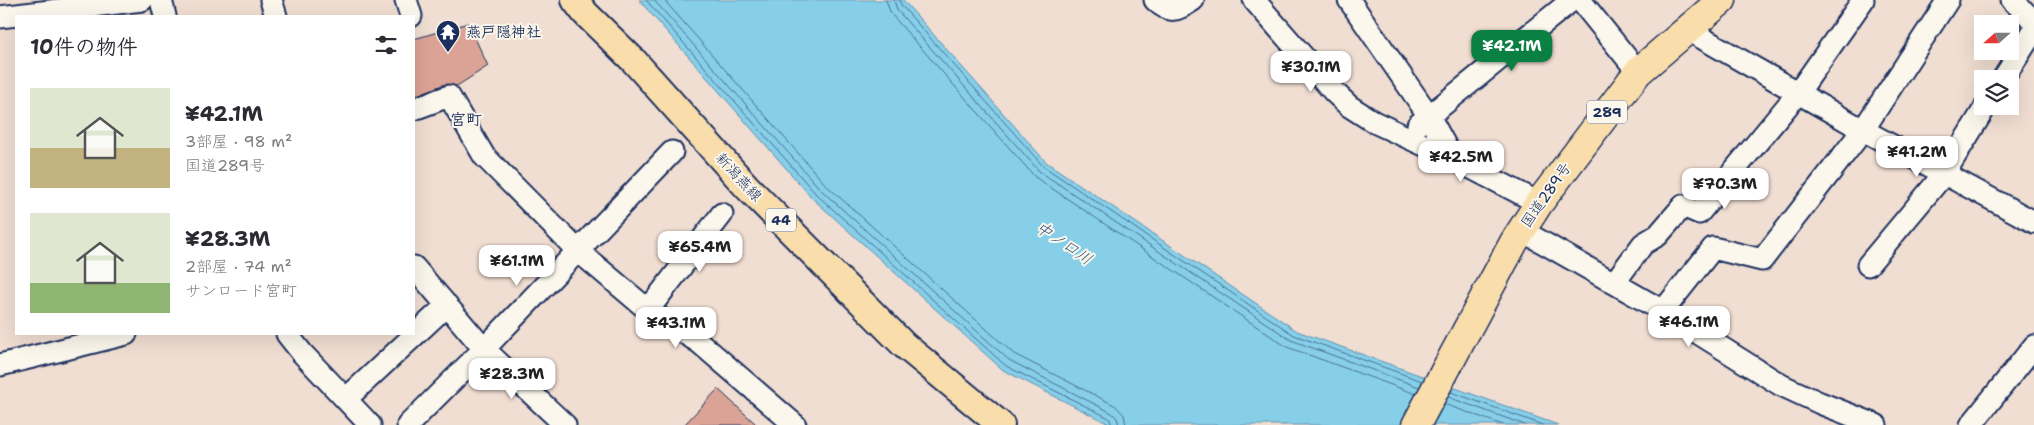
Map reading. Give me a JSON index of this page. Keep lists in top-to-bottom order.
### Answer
{
  "streets": {
    "highway": ["289", "国道289号"],
    "main road": ["新潟燕線", "44"]
  },
  "districts": ["宮町"],
  "water": ["中ノ口川"],
  "places": {
    "temple": ["燕戸隠神社"]
  },
  "north": "left",
  "page": {
    "heading": "10件の物件",
    "price": [
      "¥42.1M",
      "¥30.1M",
      "¥41.2M",
      "¥42.5M",
      "¥70.3M",
      "¥65.4M",
      "¥61.1M",
      "¥46.1M",
      "¥43.1M",
      "¥28.3M"
    ],
    "list": [
      {
        "name": "¥42.1M",
        "note": "3部屋 · 98 m² · 国道289号"
      },
      {
        "name": "¥28.3M",
        "note": "2部屋 · 74 m² · サンロード宮町"
      }
    ]
  }
}
